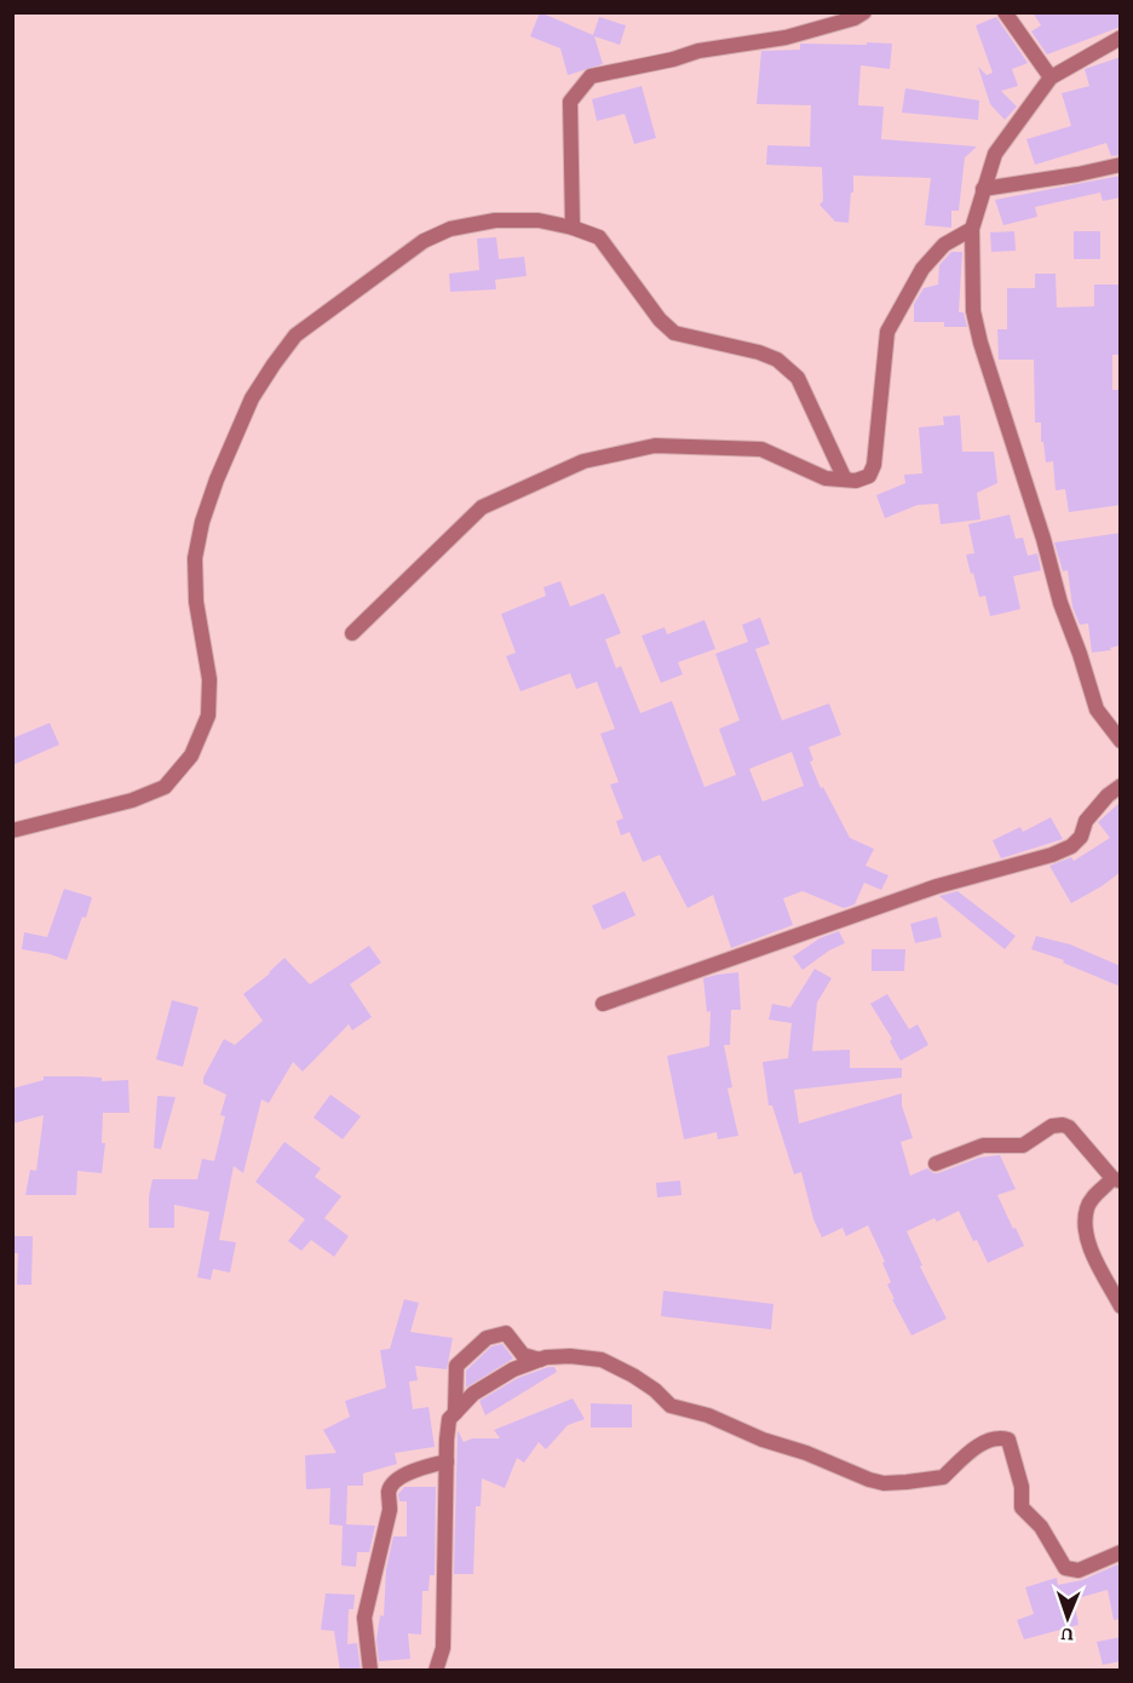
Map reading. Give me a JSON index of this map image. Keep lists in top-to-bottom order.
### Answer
{
  "north": "bottom"
}
